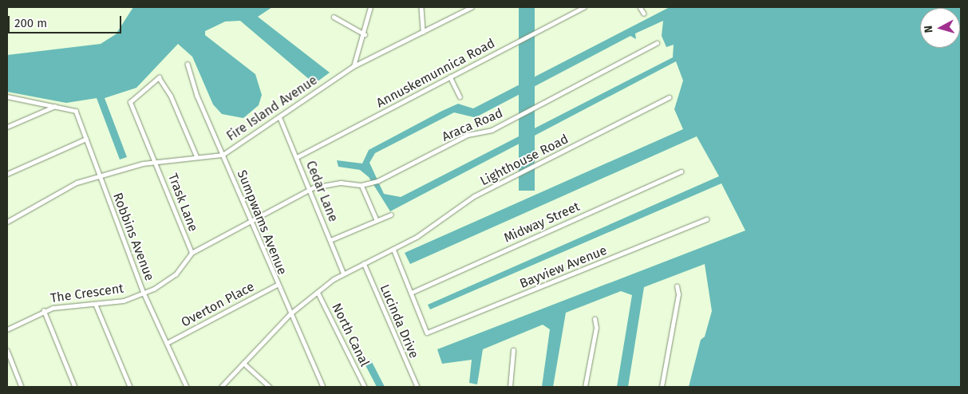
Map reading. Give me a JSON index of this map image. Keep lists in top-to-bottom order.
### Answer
{
  "streets": {
    "street": [
      "Annuskemunnica Road",
      "Fire Island Avenue",
      "Araca Road",
      "Lighthouse Road",
      "Cedar Lane",
      "Trask Lane",
      "Sumpwams Avenue",
      "Midway Street",
      "Robbins Avenue",
      "Bayview Avenue",
      "The Crescent",
      "Overton Place",
      "Lucinda Drive",
      "North Canal"
    ]
  },
  "crossings": [
    ["Annuskemunnica Road", "Cedar Lane"],
    ["Fire Island Avenue", "Cedar Lane"],
    ["Fire Island Avenue", "Trask Lane"],
    ["Fire Island Avenue", "Sumpwams Avenue"],
    ["Fire Island Avenue", "Robbins Avenue"],
    ["Araca Road", "Cedar Lane"],
    ["Araca Road", "The Crescent"],
    ["Cedar Lane", "The Crescent"],
    ["Trask Lane", "The Crescent"],
    ["Sumpwams Avenue", "The Crescent"],
    ["Sumpwams Avenue", "Overton Place"],
    ["Midway Street", "Bayview Avenue"],
    ["Robbins Avenue", "The Crescent"],
    ["Robbins Avenue", "Overton Place"]
  ],
  "scale_bar": "200 m",
  "north": "left"
}
